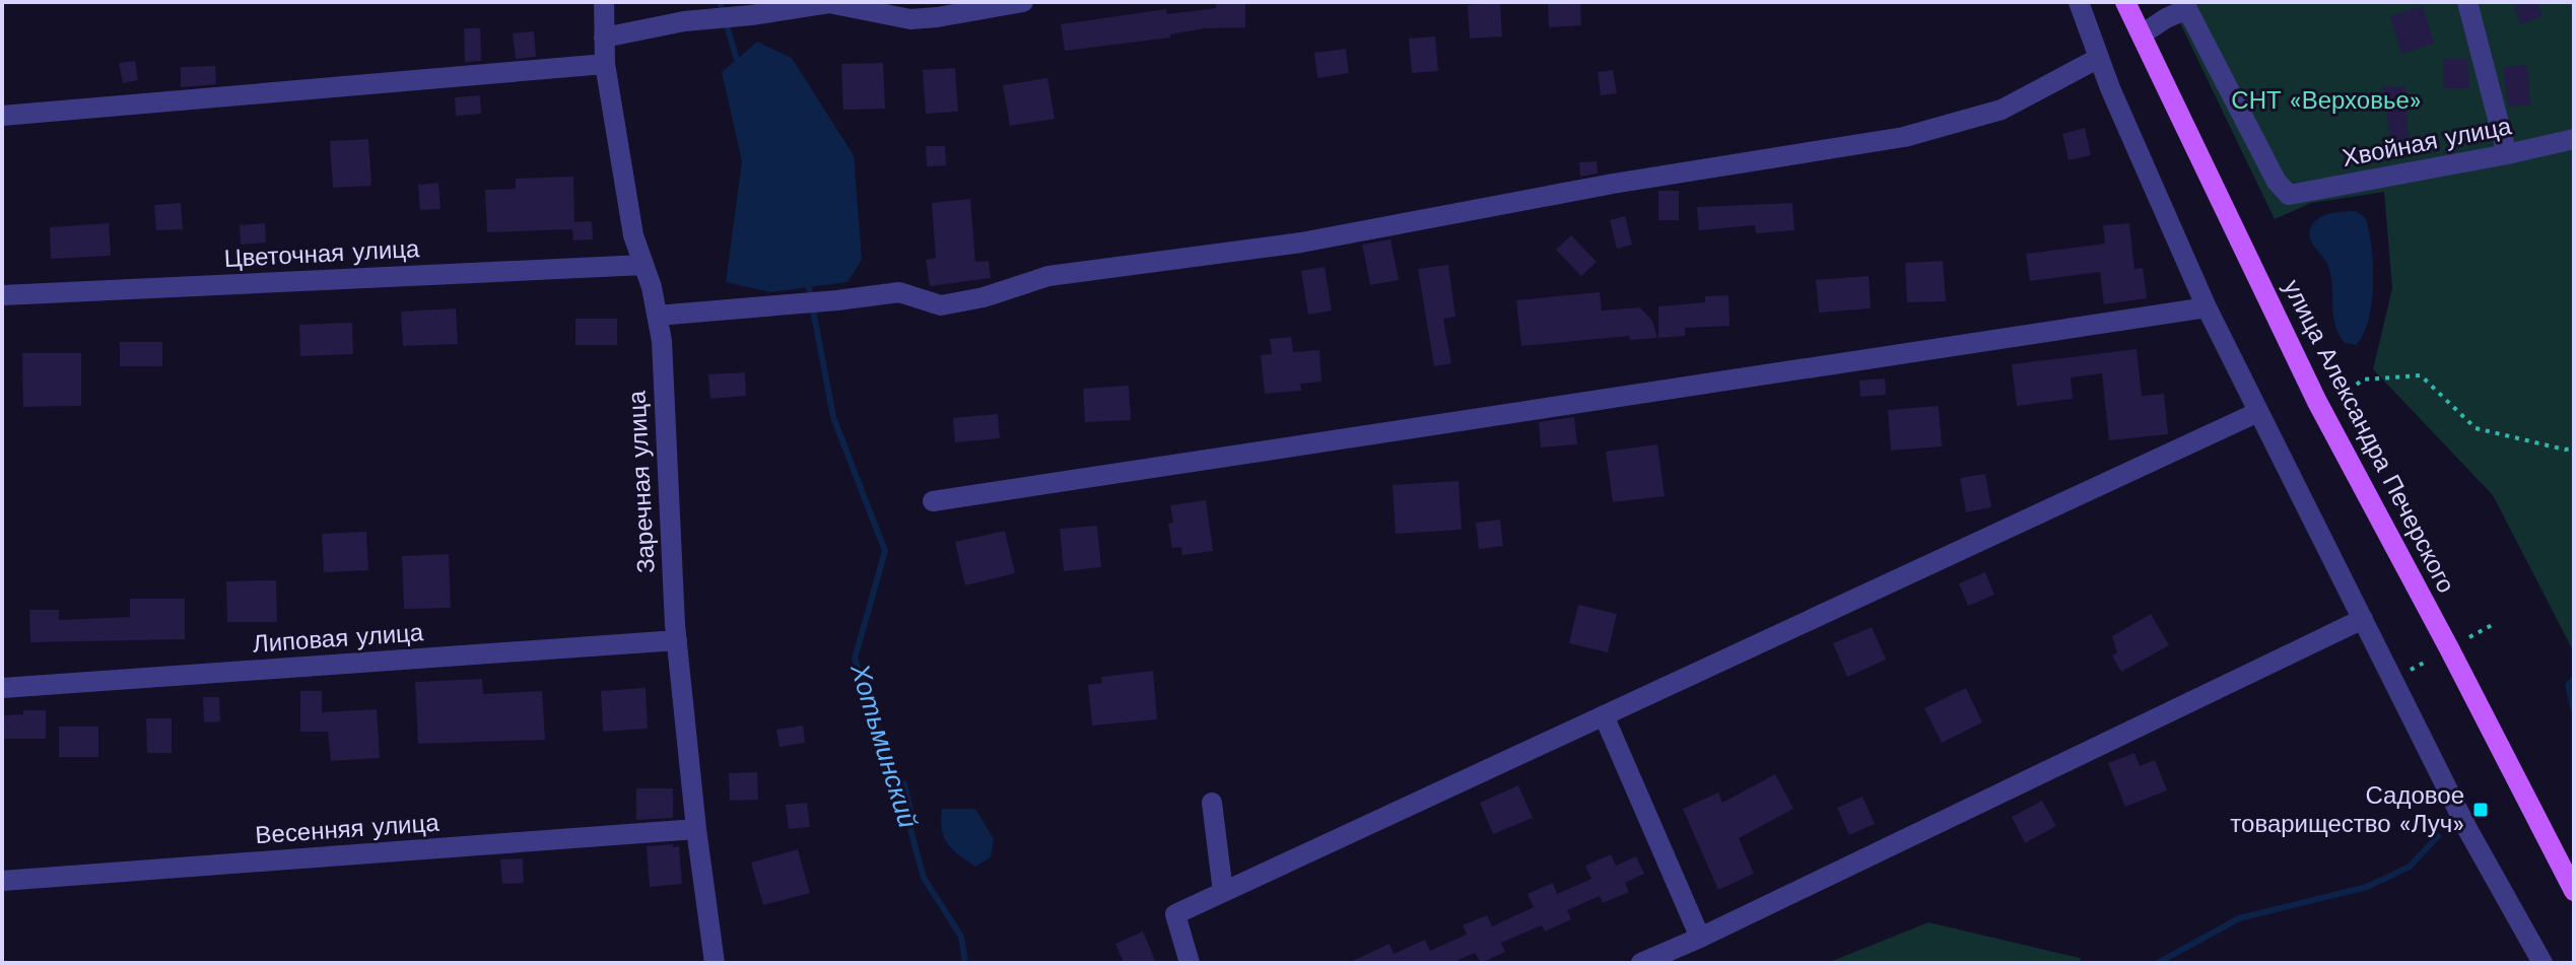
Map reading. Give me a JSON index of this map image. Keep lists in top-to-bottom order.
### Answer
{
  "streets": {
    "main road": ["улица Александра Печерского"],
    "street": [
      "Хвойная улица",
      "Цветочная улица",
      "Заречная улица",
      "Липовая улица",
      "Весенняя улица"
    ]
  },
  "crossings": [
    ["Цветочная улица", "Заречная улица"],
    ["Заречная улица", "Липовая улица"],
    ["Заречная улица", "Весенняя улица"]
  ],
  "water": ["Хотьминский"],
  "parks": ["СНТ «Верховье»"],
  "places": {
    "transit": ["Садовое товарищество «Луч»"]
  }
}
